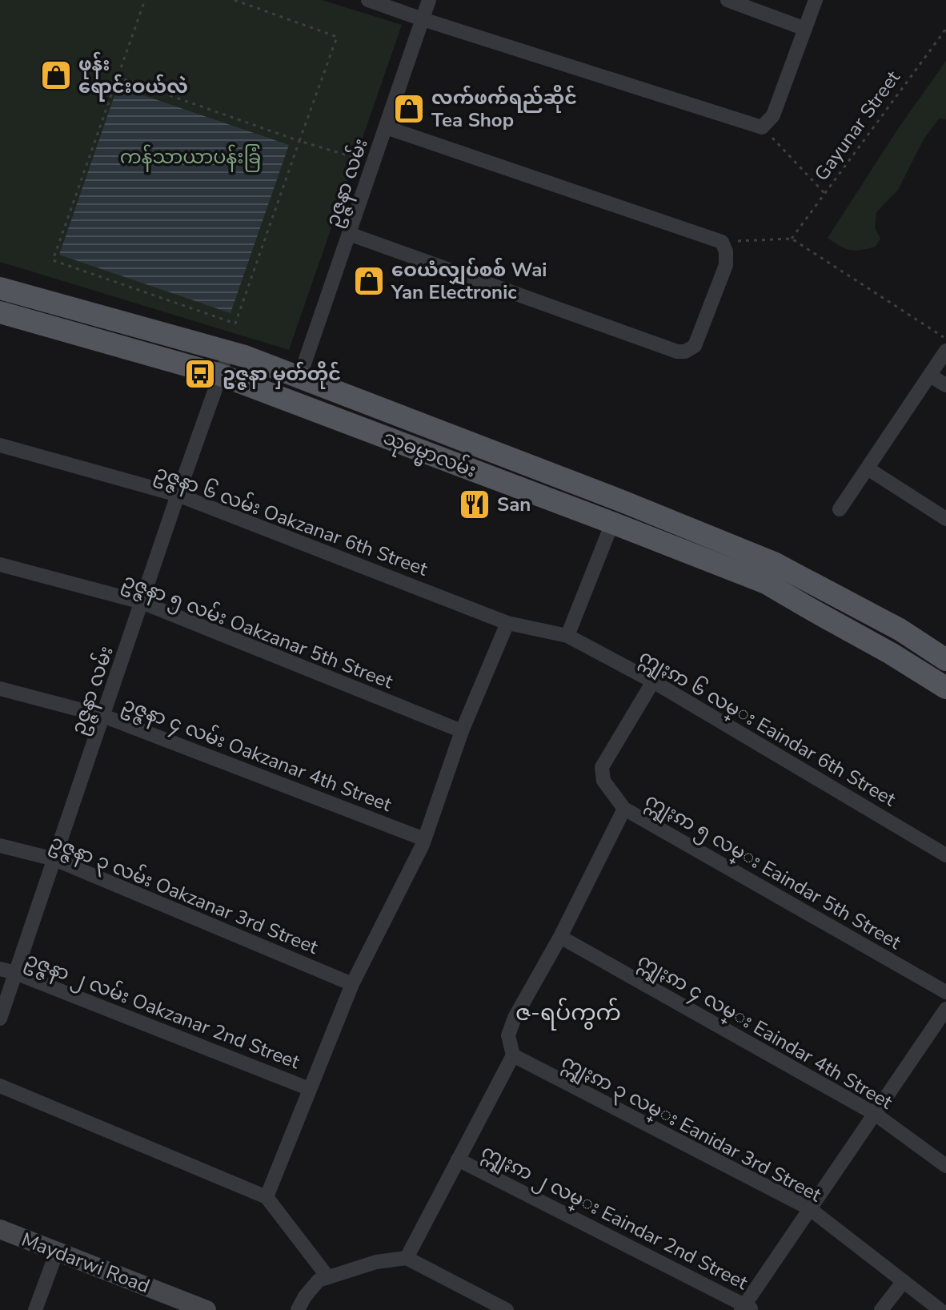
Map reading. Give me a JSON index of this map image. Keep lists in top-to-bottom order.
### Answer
{
  "streets": {
    "main road": ["သုဓမ္မာလမ်း"],
    "street": [
      "ဥဇ္ဇနာ လမ်း",
      "ဥဇ္ဇနာ ၆ လမ်း Oakzanar 6th Street",
      "ဥဇ္ဇနာ ၅ လမ်း Oakzanar 5th Street",
      "ဣျႏၵာ ၆ လမ္း Eaindar 6th Street",
      "ဥဇ္ဇနာ ၄ လမ်း Oakzanar 4th Street",
      "ဣျႏၵာ ၅ လမ္း Eaindar 5th Street",
      "ဥဇ္ဇနာ ၃ လမ်း Oakzanar 3rd Street",
      "ဥဇ္ဇနာ ၂ လမ်း Oakzanar 2nd Street",
      "ဣျႏၵာ ၄ လမ္း Eaindar 4th Street",
      "ဣျႏၵာ ၃ လမ္း Eanidar 3rd Street",
      "ဣျႏၵာ ၂ လမ္း Eaindar 2nd Street",
      "Maydarwi Road"
    ],
    "path": ["Gayunar Street"]
  },
  "crossings": [
    ["ဥဇ္ဇနာ လမ်း", "သုဓမ္မာလမ်း"],
    ["ဥဇ္ဇနာ လမ်း", "ဥဇ္ဇနာ ၆ လမ်း Oakzanar 6th Street"],
    ["ဥဇ္ဇနာ လမ်း", "ဥဇ္ဇနာ ၅ လမ်း Oakzanar 5th Street"],
    ["ဥဇ္ဇနာ လမ်း", "ဥဇ္ဇနာ ၄ လမ်း Oakzanar 4th Street"],
    ["ဥဇ္ဇနာ လမ်း", "ဥဇ္ဇနာ ၃ လမ်း Oakzanar 3rd Street"],
    ["ဥဇ္ဇနာ လမ်း", "ဥဇ္ဇနာ ၂ လမ်း Oakzanar 2nd Street"],
    ["ဥဇ္ဇနာ ၆ လမ်း Oakzanar 6th Street", "ဣျႏၵာ ၆ လမ္း Eaindar 6th Street"],
    ["ဣျႏၵာ ၆ လမ္း Eaindar 6th Street", "ဣျႏၵာ ၅ လမ္း Eaindar 5th Street"]
  ],
  "districts": ["ဇ-ရပ်ကွက်"],
  "parks": ["ကန်သာယာပန်းခြံ"],
  "places": {
    "shop": ["ဖုန်း ရောင်းဝယ်လဲ", "လက်ဖက်ရည်ဆိုင် Tea Shop", "ဝေယံလျှပ်စစ် Wai Yan Electronic"],
    "bus stop": ["ဥဇ္ဇနာ မှတ်တိုင်"],
    "restaurant": ["San"]
  }
}
